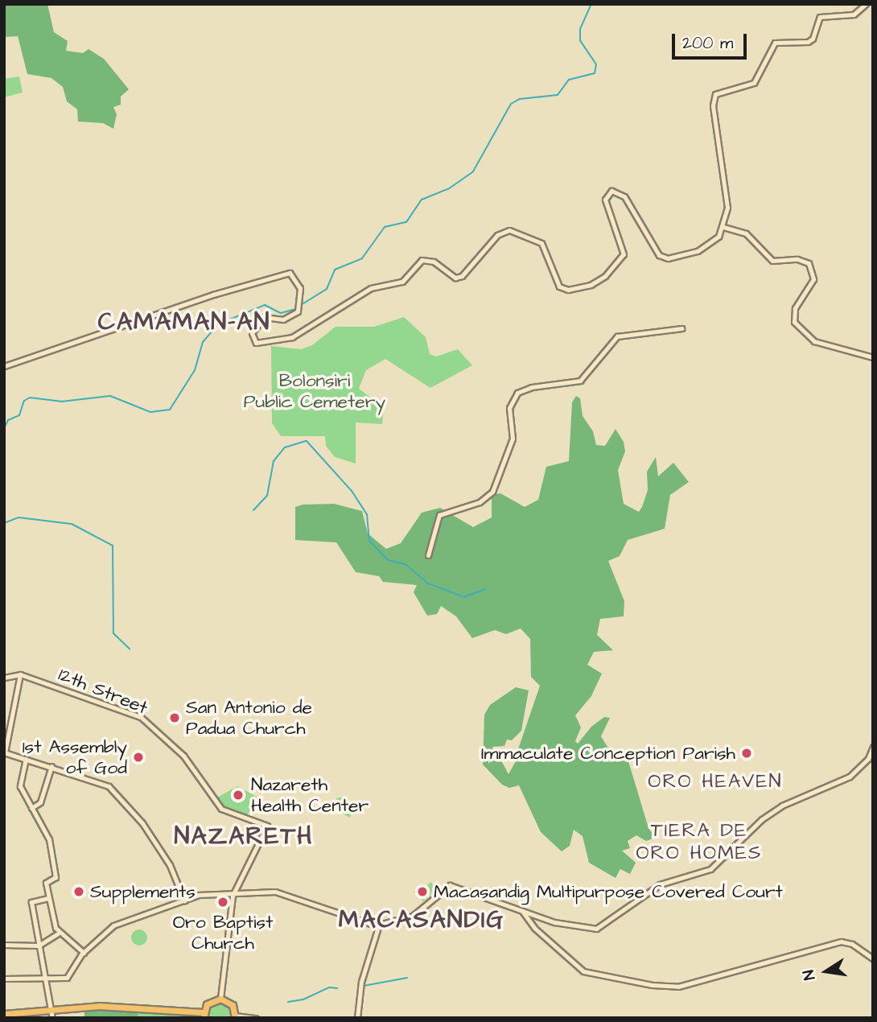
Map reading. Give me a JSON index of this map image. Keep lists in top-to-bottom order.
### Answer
{
  "streets": {
    "main road": ["12th Street"]
  },
  "districts": [
    "CAMAMAN-AN",
    "ORO HEAVEN",
    "TIERA DE ORO HOMES",
    "NAZARETH",
    "MACASANDIG"
  ],
  "parks": ["Bolonsiri Public Cemetery"],
  "places": [
    "San Antonio de Padua Church",
    "Immaculate Conception Parish",
    "1st Assembly of God",
    "Nazareth Health Center",
    "Supplements",
    "Macasandig Multipurpose Covered Court",
    "Oro Baptist Church"
  ],
  "scale_bar": "200 m",
  "north": "left"
}
